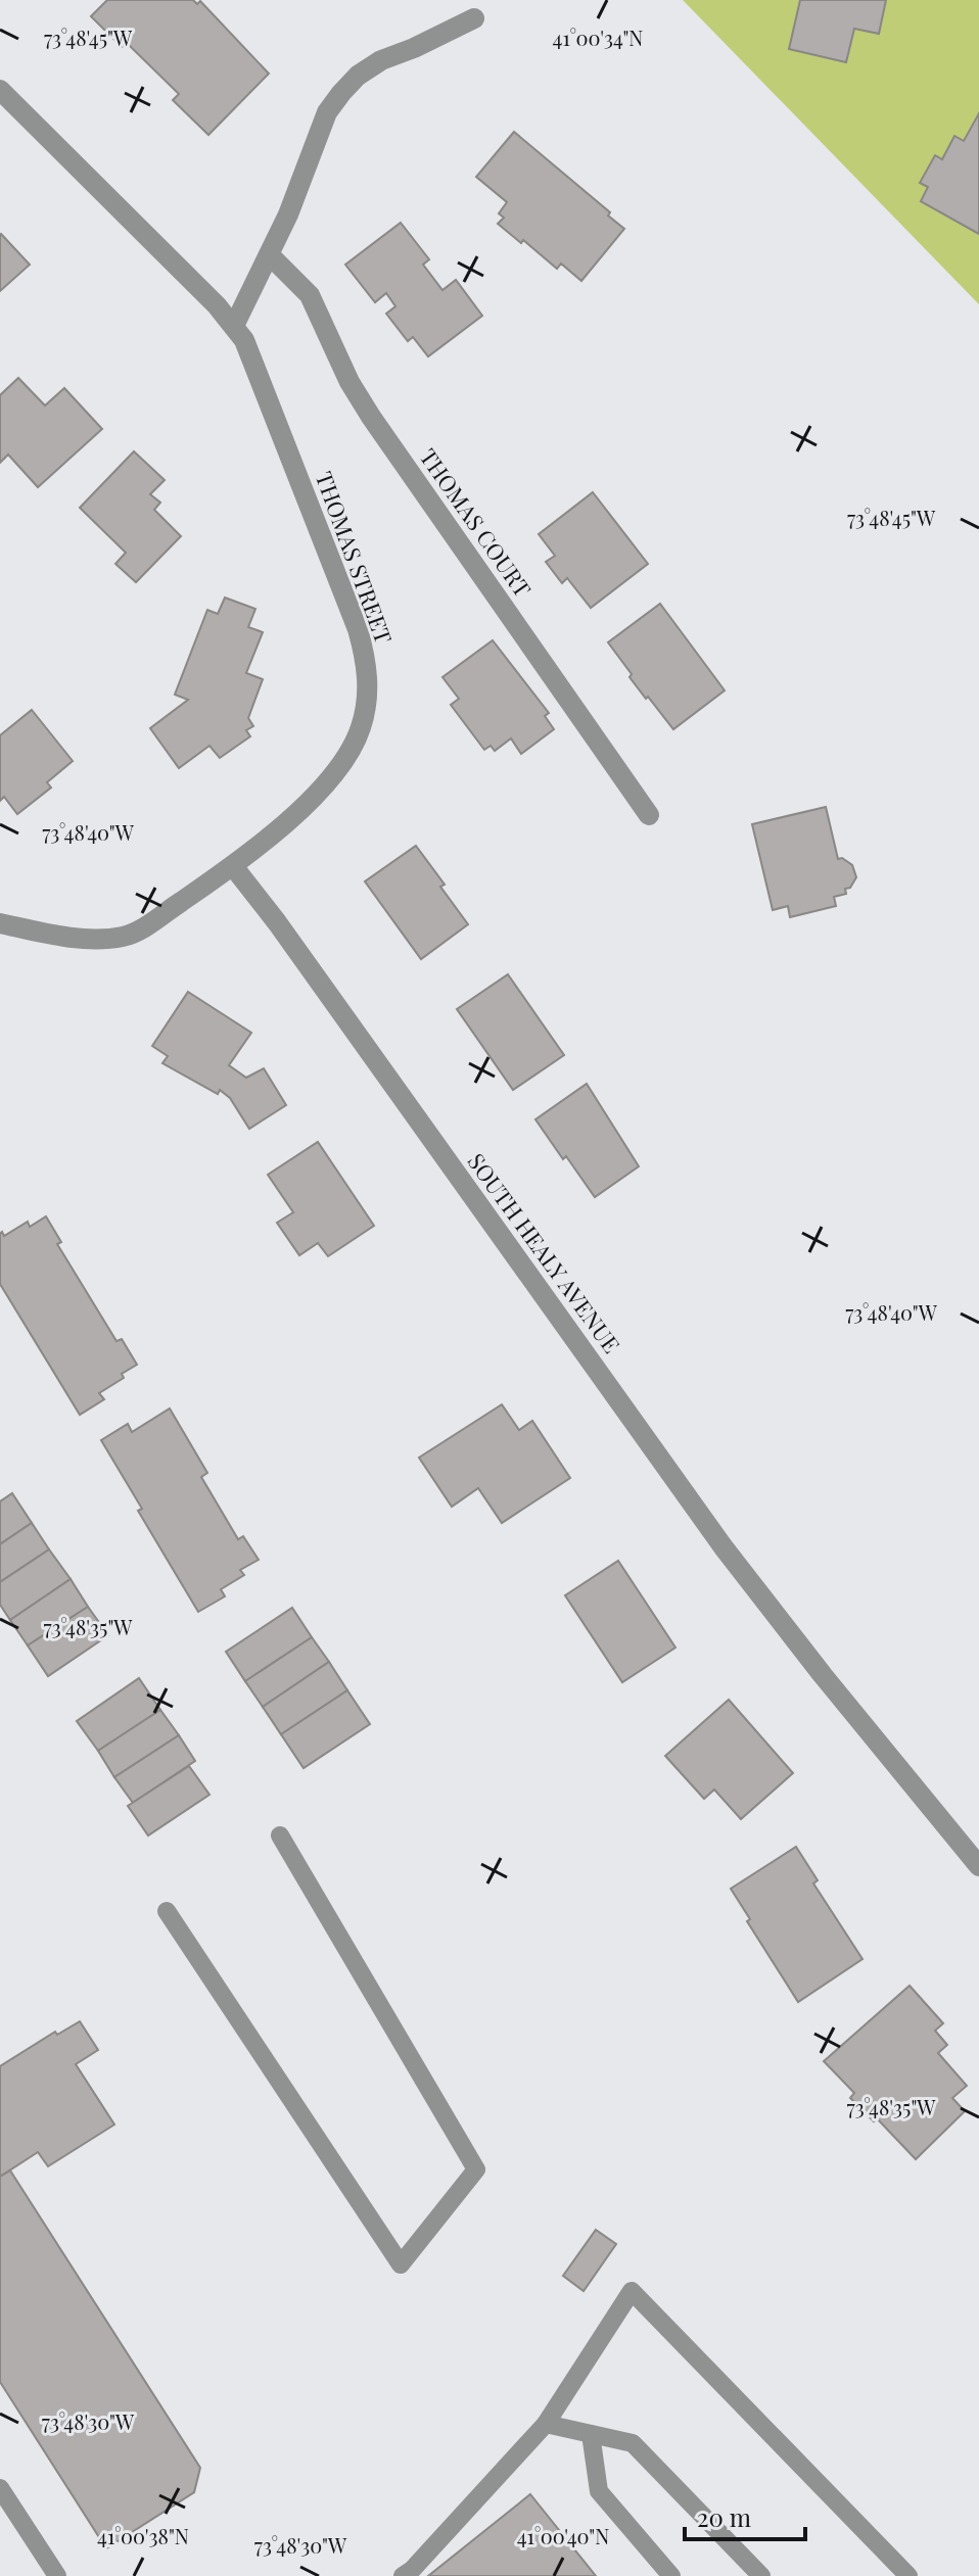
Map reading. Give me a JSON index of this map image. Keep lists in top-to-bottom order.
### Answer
{
  "streets": {
    "street": ["THOMAS COURT", "THOMAS STREET", "SOUTH HEALY AVENUE"]
  },
  "crossings": [
    ["THOMAS STREET", "SOUTH HEALY AVENUE"]
  ],
  "scale_bar": "20 m",
  "coordinates": [
    "41°00'34\"N",
    "73°48'45\"W",
    "73°48'40\"W",
    "73°48'35\"W",
    "73°48'30\"W",
    "41°00'38\"N",
    "41°00'40\"N"
  ]
}
